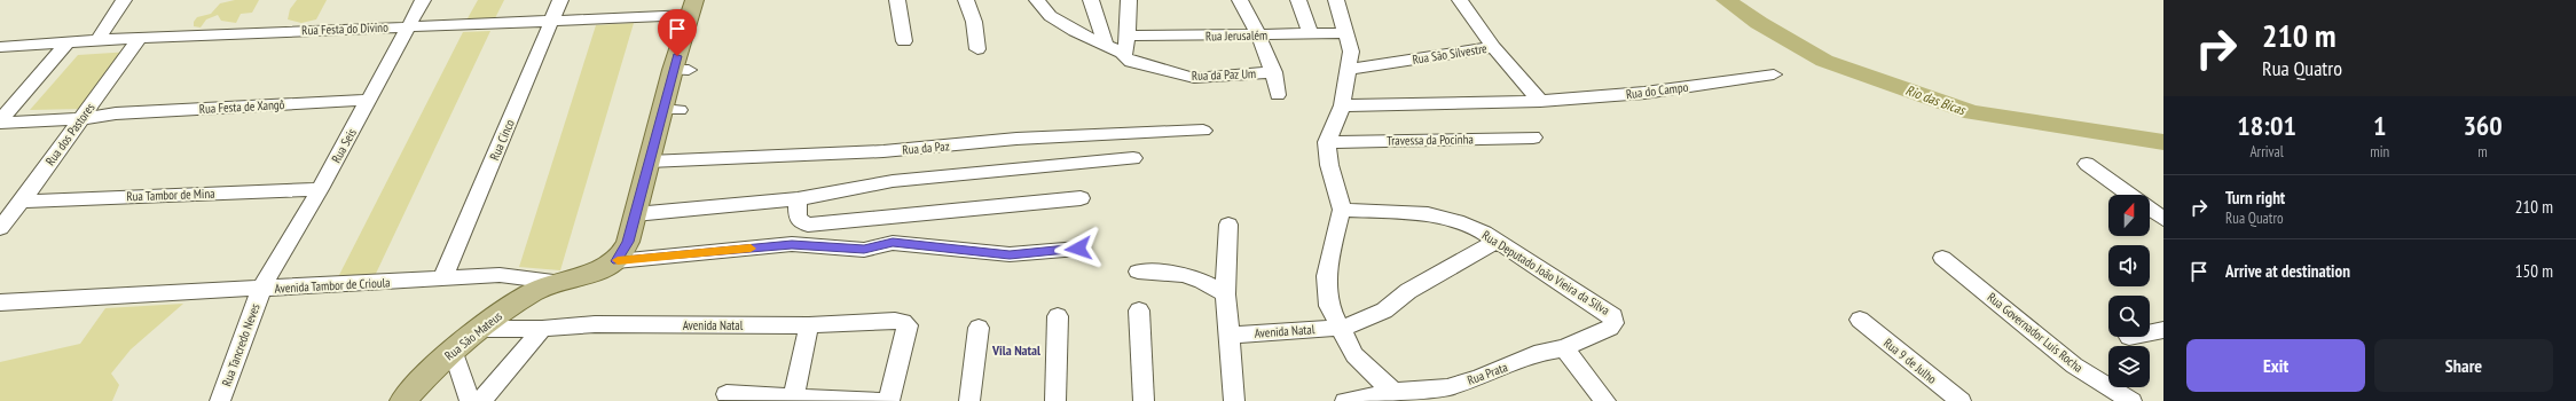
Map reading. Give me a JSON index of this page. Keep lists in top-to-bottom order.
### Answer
{
  "streets": {
    "main road": ["Rua São Mateus"],
    "street": [
      "Rua Festa do Divino",
      "Rua Jerusalém",
      "Rua São Silvestre",
      "Rua da Paz Um",
      "Rua do Campo",
      "Rua Festa de Xangô",
      "Rua dos Pastores",
      "Rua Cinco",
      "Travessa da Pocinha",
      "Rua Seis",
      "Rua da Paz",
      "Rua Tambor de Mina",
      "Rua Deputado João Vieira da Silva",
      "Avenida Tambor de Crioula",
      "Avenida Natal",
      "Rua Governador Luís Rocha",
      "Rua Tancredo Neves",
      "Rua 9 de Julho",
      "Rua Prata"
    ]
  },
  "crossings": [
    ["Rua Festa do Divino", "Rua dos Pastores"],
    ["Rua Festa do Divino", "Rua Cinco"],
    ["Rua Festa do Divino", "Rua Seis"],
    ["Rua Festa de Xangô", "Rua dos Pastores"],
    ["Rua Festa de Xangô", "Rua Seis"],
    ["Rua dos Pastores", "Rua Tambor de Mina"],
    ["Rua Cinco", "Avenida Tambor de Crioula"],
    ["Rua Seis", "Rua Tambor de Mina"],
    ["Rua Seis", "Avenida Tambor de Crioula"],
    ["Rua Seis", "Rua Tancredo Neves"],
    ["Rua Deputado João Vieira da Silva", "Avenida Natal"],
    ["Rua Deputado João Vieira da Silva", "Rua Prata"],
    ["Avenida Tambor de Crioula", "Rua São Mateus"],
    ["Avenida Tambor de Crioula", "Rua Tancredo Neves"],
    ["Avenida Natal", "Rua São Mateus"]
  ],
  "districts": ["Vila Natal"],
  "water": ["Rio das Bicas"],
  "north": "top",
  "page": {
    "turn": ["210 m", "Rua Quatro"],
    "eta": [
      "18:01",
      "Arrival",
      "1",
      "min",
      "360",
      "m"
    ],
    "list": [
      {
        "name": "Turn right",
        "note": "Rua Quatro",
        "value": "210 m"
      },
      {
        "name": "Arrive at destination",
        "value": "150 m"
      }
    ],
    "buttons": ["Exit", "Share"]
  }
}
